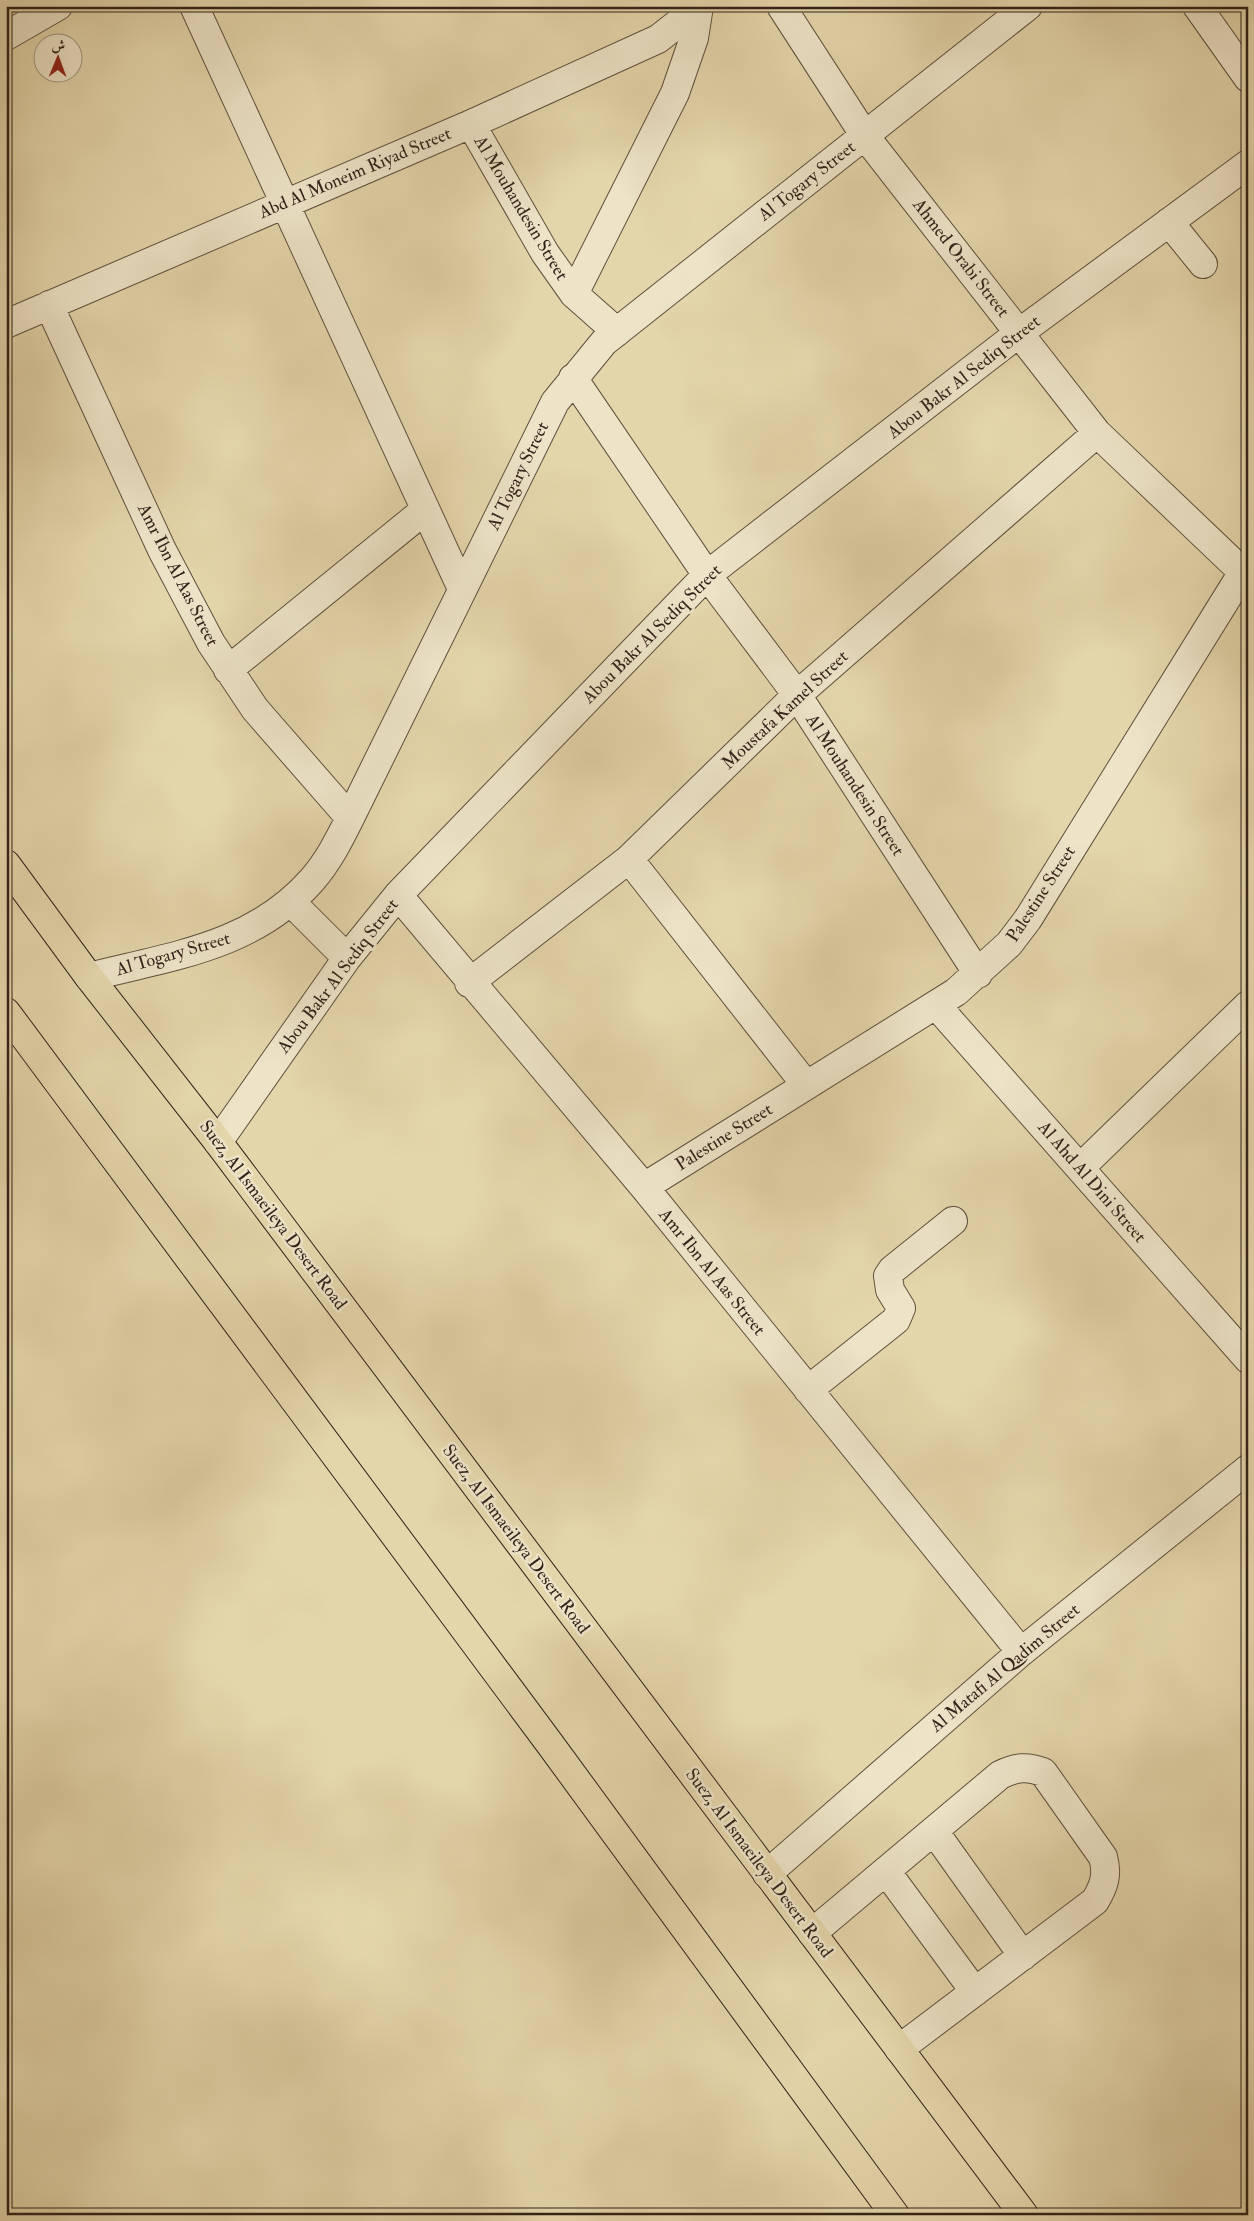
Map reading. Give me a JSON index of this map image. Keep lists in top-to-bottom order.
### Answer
{
  "streets": {
    "highway": ["Suez, Al Ismaeileya Desert Road"],
    "street": [
      "Abd Al Moneim Riyad Street",
      "Al Togary Street",
      "Al Mouhandesin Street",
      "Ahmed Orabi Street",
      "Abou Bakr Al Sediq Street",
      "Amr Ibn Al Aas Street",
      "Moustafa Kamel Street",
      "Palestine Street",
      "Al Ahd Al Dini Street",
      "Al Matafi Al Qadim Street"
    ]
  },
  "crossings": [
    ["Abd Al Moneim Riyad Street", "Al Mouhandesin Street"],
    ["Abd Al Moneim Riyad Street", "Amr Ibn Al Aas Street"],
    ["Al Togary Street", "Al Mouhandesin Street"],
    ["Al Togary Street", "Ahmed Orabi Street"],
    ["Al Togary Street", "Amr Ibn Al Aas Street"],
    ["Al Togary Street", "Suez, Al Ismaeileya Desert Road"],
    ["Al Mouhandesin Street", "Abou Bakr Al Sediq Street"],
    ["Al Mouhandesin Street", "Moustafa Kamel Street"],
    ["Al Mouhandesin Street", "Palestine Street"],
    ["Ahmed Orabi Street", "Abou Bakr Al Sediq Street"],
    ["Ahmed Orabi Street", "Moustafa Kamel Street"],
    ["Ahmed Orabi Street", "Palestine Street"],
    ["Abou Bakr Al Sediq Street", "Amr Ibn Al Aas Street"],
    ["Abou Bakr Al Sediq Street", "Suez, Al Ismaeileya Desert Road"],
    ["Amr Ibn Al Aas Street", "Moustafa Kamel Street"],
    ["Amr Ibn Al Aas Street", "Palestine Street"],
    ["Amr Ibn Al Aas Street", "Al Matafi Al Qadim Street"],
    ["Palestine Street", "Al Ahd Al Dini Street"],
    ["Suez, Al Ismaeileya Desert Road", "Al Matafi Al Qadim Street"]
  ],
  "north": "top"
}
